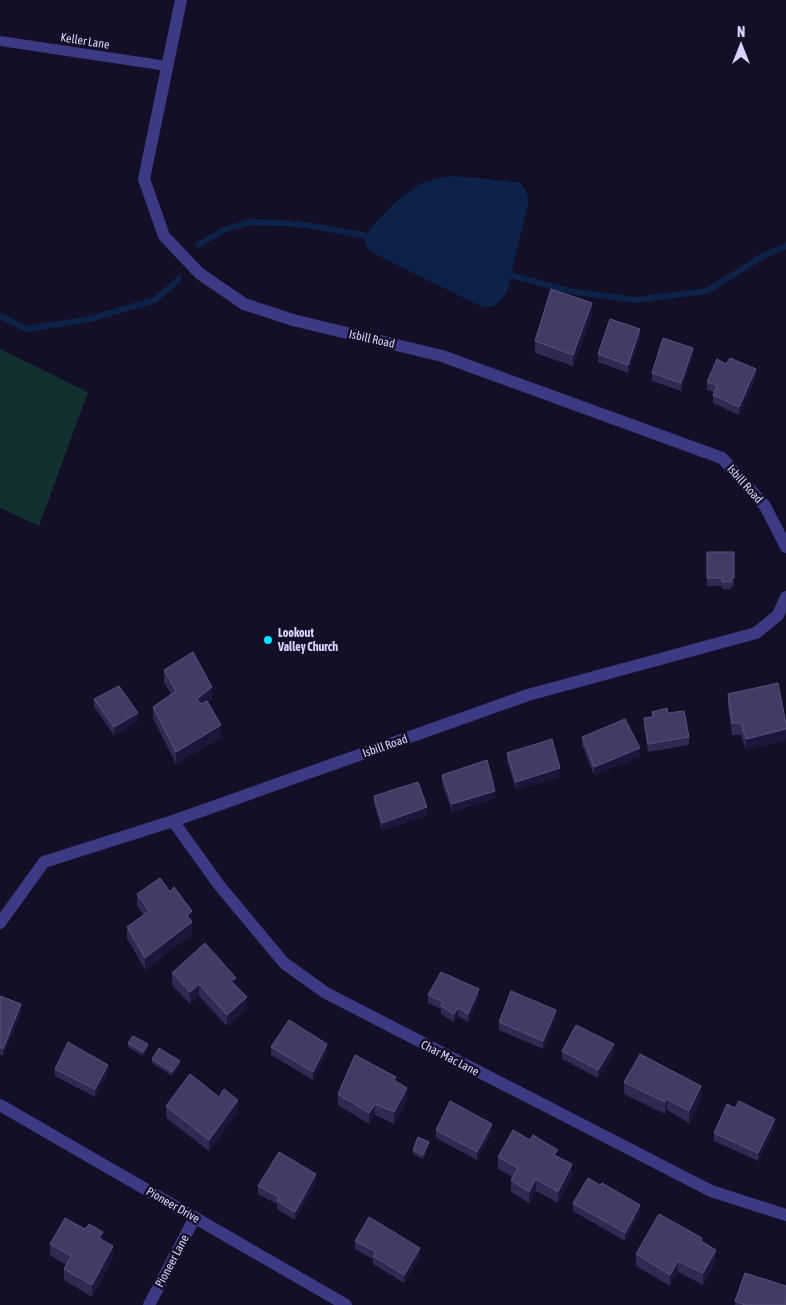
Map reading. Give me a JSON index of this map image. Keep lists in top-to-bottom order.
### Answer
{
  "streets": {
    "street": [
      "Isbill Road",
      "Char Mac Lane",
      "Pioneer Drive",
      "Pioneer Lane"
    ],
    "lane": ["Keller Lane"]
  },
  "crossings": [
    ["Keller Lane", "Isbill Road"],
    ["Isbill Road", "Char Mac Lane"],
    ["Pioneer Drive", "Pioneer Lane"]
  ],
  "places": ["Lookout Valley Church"],
  "north": "top"
}
